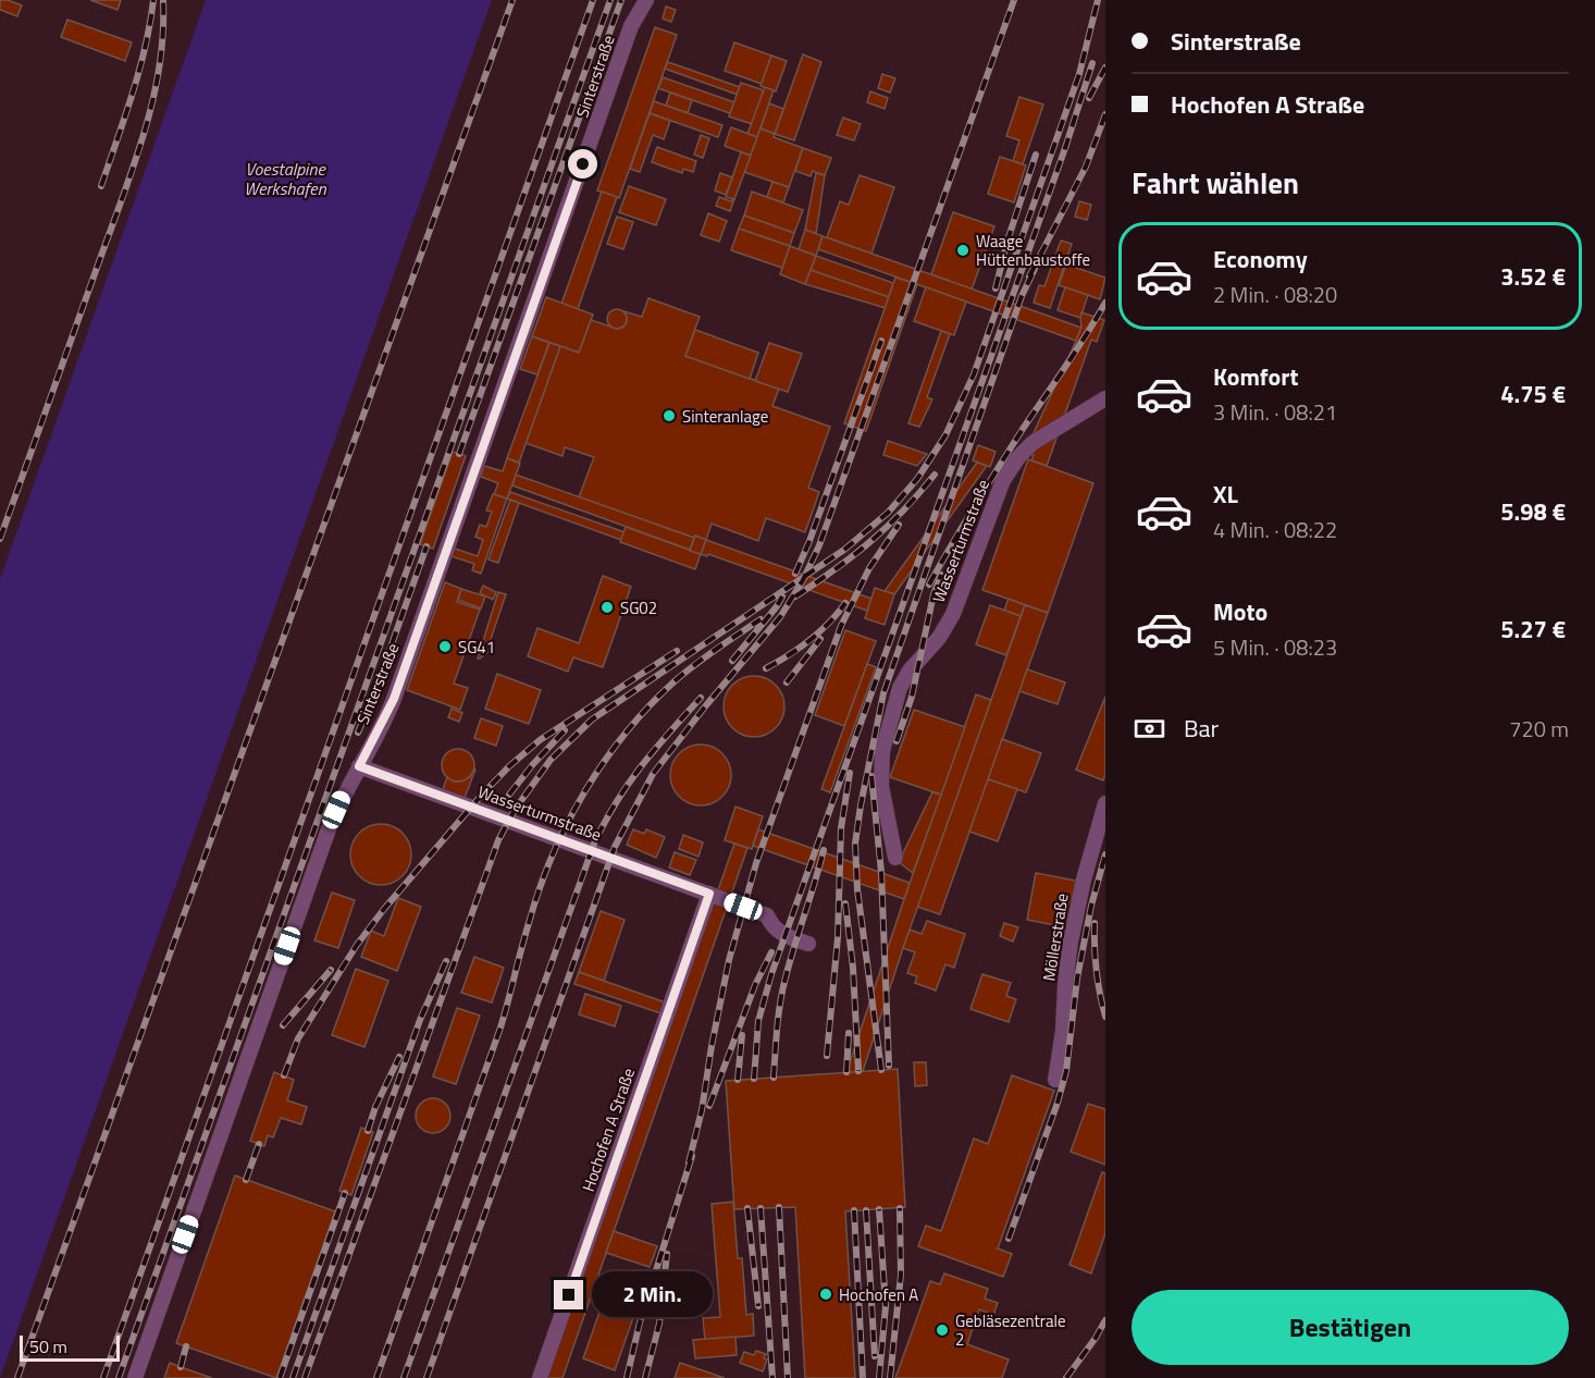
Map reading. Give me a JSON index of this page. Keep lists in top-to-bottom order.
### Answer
{
  "streets": {
    "street": [
      "Sinterstraße",
      "Wasserturmstraße",
      "Möllerstraße",
      "Hochofen A Straße"
    ]
  },
  "crossings": [
    ["Sinterstraße", "Wasserturmstraße"],
    ["Wasserturmstraße", "Hochofen A Straße"]
  ],
  "water": ["Voestalpine Werkshafen"],
  "places": [
    "Waage Hüttenbaustoffe",
    "Sinteranlage",
    "SG02",
    "SG41",
    "Hochofen A",
    "Gebläsezentrale 2"
  ],
  "scale_bar": "50 m",
  "page": {
    "banner": ["Sinterstraße", "Hochofen A Straße"],
    "heading": "Fahrt wählen",
    "list": [
      {
        "name": "Economy",
        "note": "2 Min. · 08:20",
        "value": "3.52 €"
      },
      {
        "name": "Komfort",
        "note": "3 Min. · 08:21",
        "value": "4.75 €"
      },
      {
        "name": "XL",
        "note": "4 Min. · 08:22",
        "value": "5.98 €"
      },
      {
        "name": "Moto",
        "note": "5 Min. · 08:23",
        "value": "5.27 €"
      }
    ],
    "pay": ["Bar", "720 m"],
    "bubble": "2 Min.",
    "buttons": "Bestätigen",
    "scale": "50 m"
  }
}
